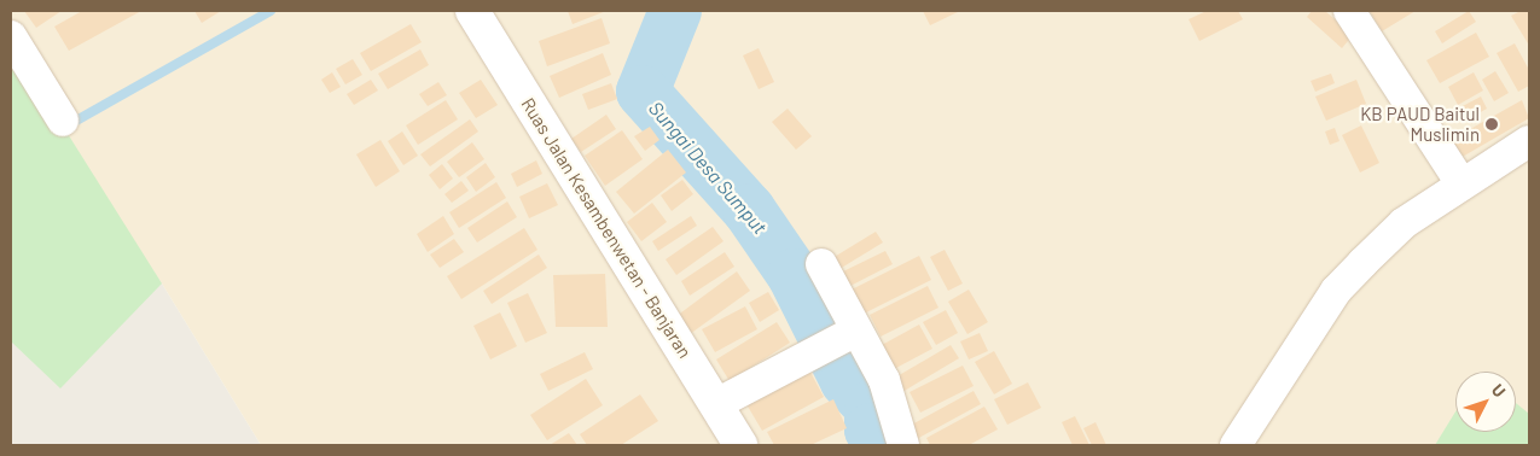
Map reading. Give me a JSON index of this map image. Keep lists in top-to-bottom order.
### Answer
{
  "streets": {
    "main road": ["Ruas Jalan Kesambenwetan - Banjaran"]
  },
  "water": ["Sungai Desa Sumput"],
  "places": ["KB PAUD Baitul Muslimin"],
  "north": "top right"
}
